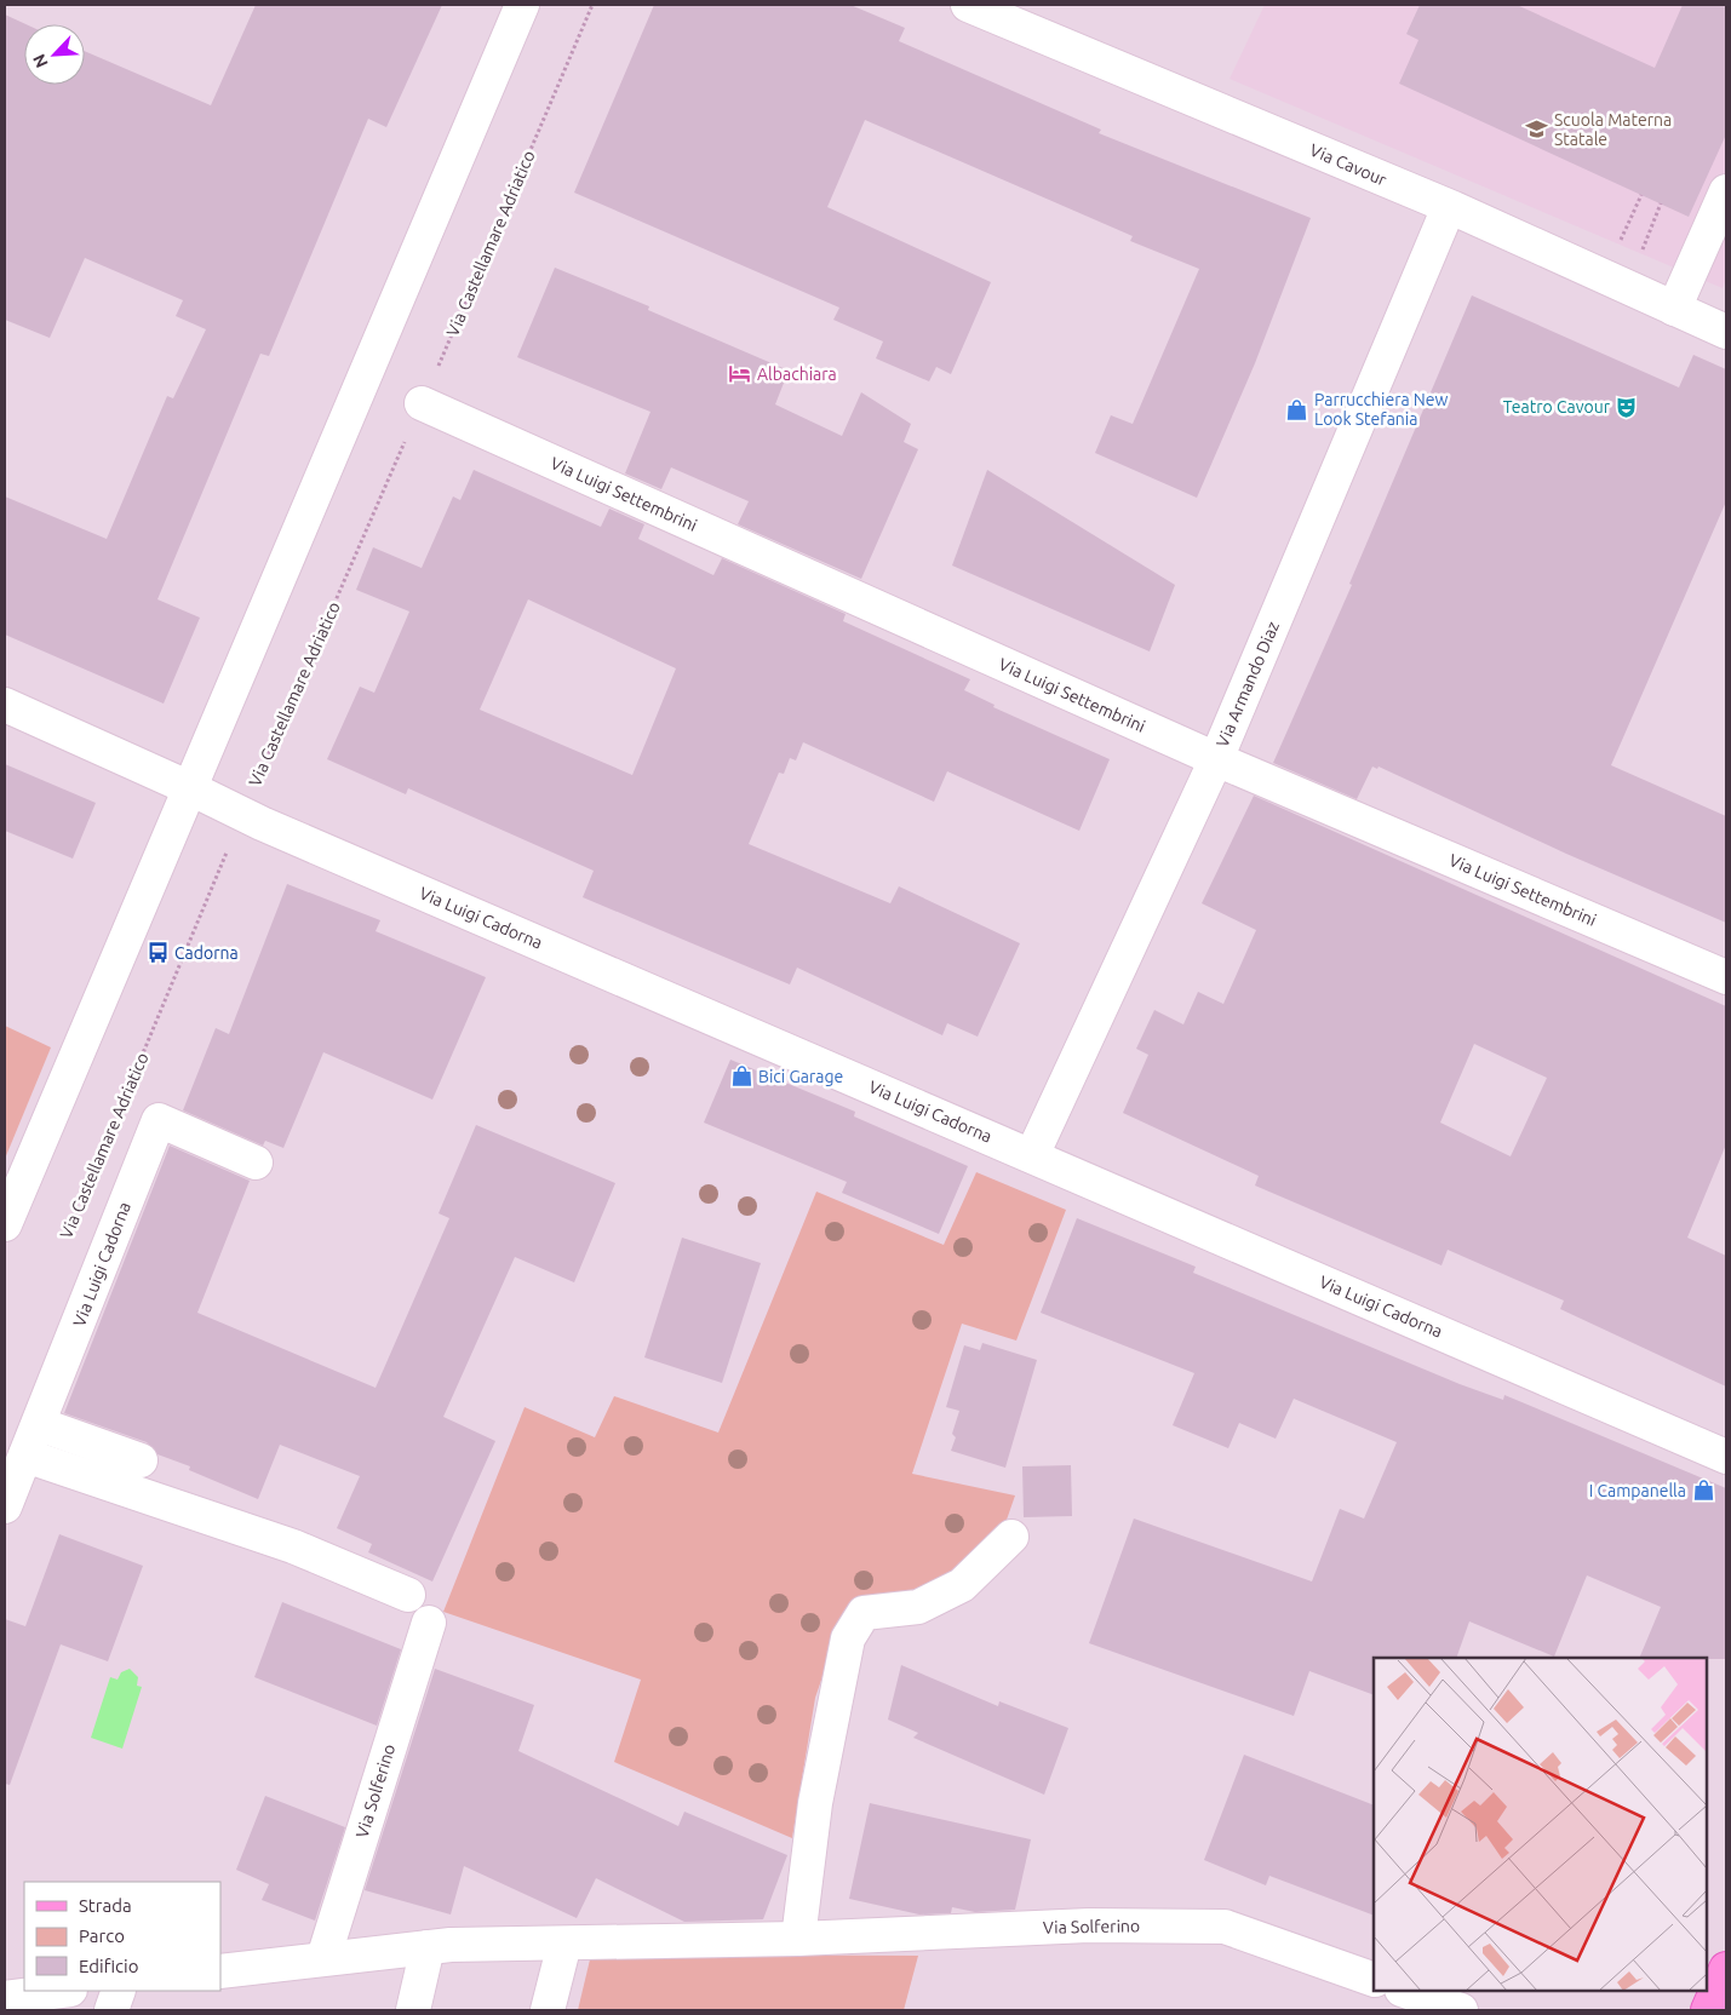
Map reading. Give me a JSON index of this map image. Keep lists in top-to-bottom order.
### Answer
{
  "streets": {
    "street": [
      "Via Cavour",
      "Via Luigi Settembrini",
      "Via Armando Diaz",
      "Via Luigi Cadorna",
      "Via Solferino"
    ],
    "path": ["Via Castellamare Adriatico"]
  },
  "crossings": [
    ["Via Cavour", "Via Armando Diaz"],
    ["Via Castellamare Adriatico", "Via Luigi Settembrini"],
    ["Via Castellamare Adriatico", "Via Luigi Cadorna"],
    ["Via Luigi Settembrini", "Via Armando Diaz"],
    ["Via Armando Diaz", "Via Luigi Cadorna"]
  ],
  "places": {
    "school or university": ["Scuola Materna Statale"],
    "hotel": ["Albachiara"],
    "theatre": ["Teatro Cavour"],
    "shop": ["Parrucchiera New Look Stefania", "Bici Garage", "I Campanella"],
    "bus stop": ["Cadorna"]
  },
  "legend": ["Strada", "Parco", "Edificio"],
  "north": "bottom left"
}
